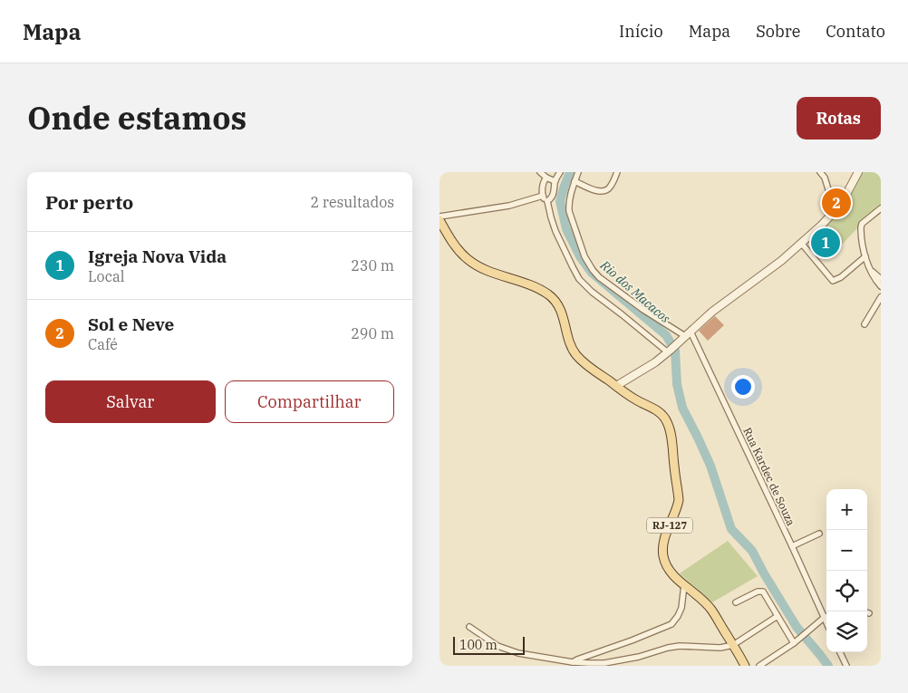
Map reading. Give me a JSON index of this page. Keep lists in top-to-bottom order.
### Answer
{
  "streets": {
    "main road": ["RJ-127"],
    "street": ["Rua Kardec de Souza"]
  },
  "water": ["Rio dos Macacos"],
  "scale_bar": "100 m",
  "page": {
    "header": "Mapa",
    "nav": [
      "Início",
      "Mapa",
      "Sobre",
      "Contato"
    ],
    "title": "Onde estamos",
    "buttons": [
      "Rotas",
      ["Salvar", "Compartilhar"]
    ],
    "heading": ["Por perto", "2 resultados"],
    "pins": ["2", "1"],
    "list": [
      {
        "mark": "1",
        "name": "Igreja Nova Vida",
        "note": "Local",
        "value": "230 m"
      },
      {
        "mark": "2",
        "name": "Sol e Neve",
        "note": "Café",
        "value": "290 m"
      }
    ],
    "map_buttons": ["+", "−"],
    "scale": "100 m"
  }
}
